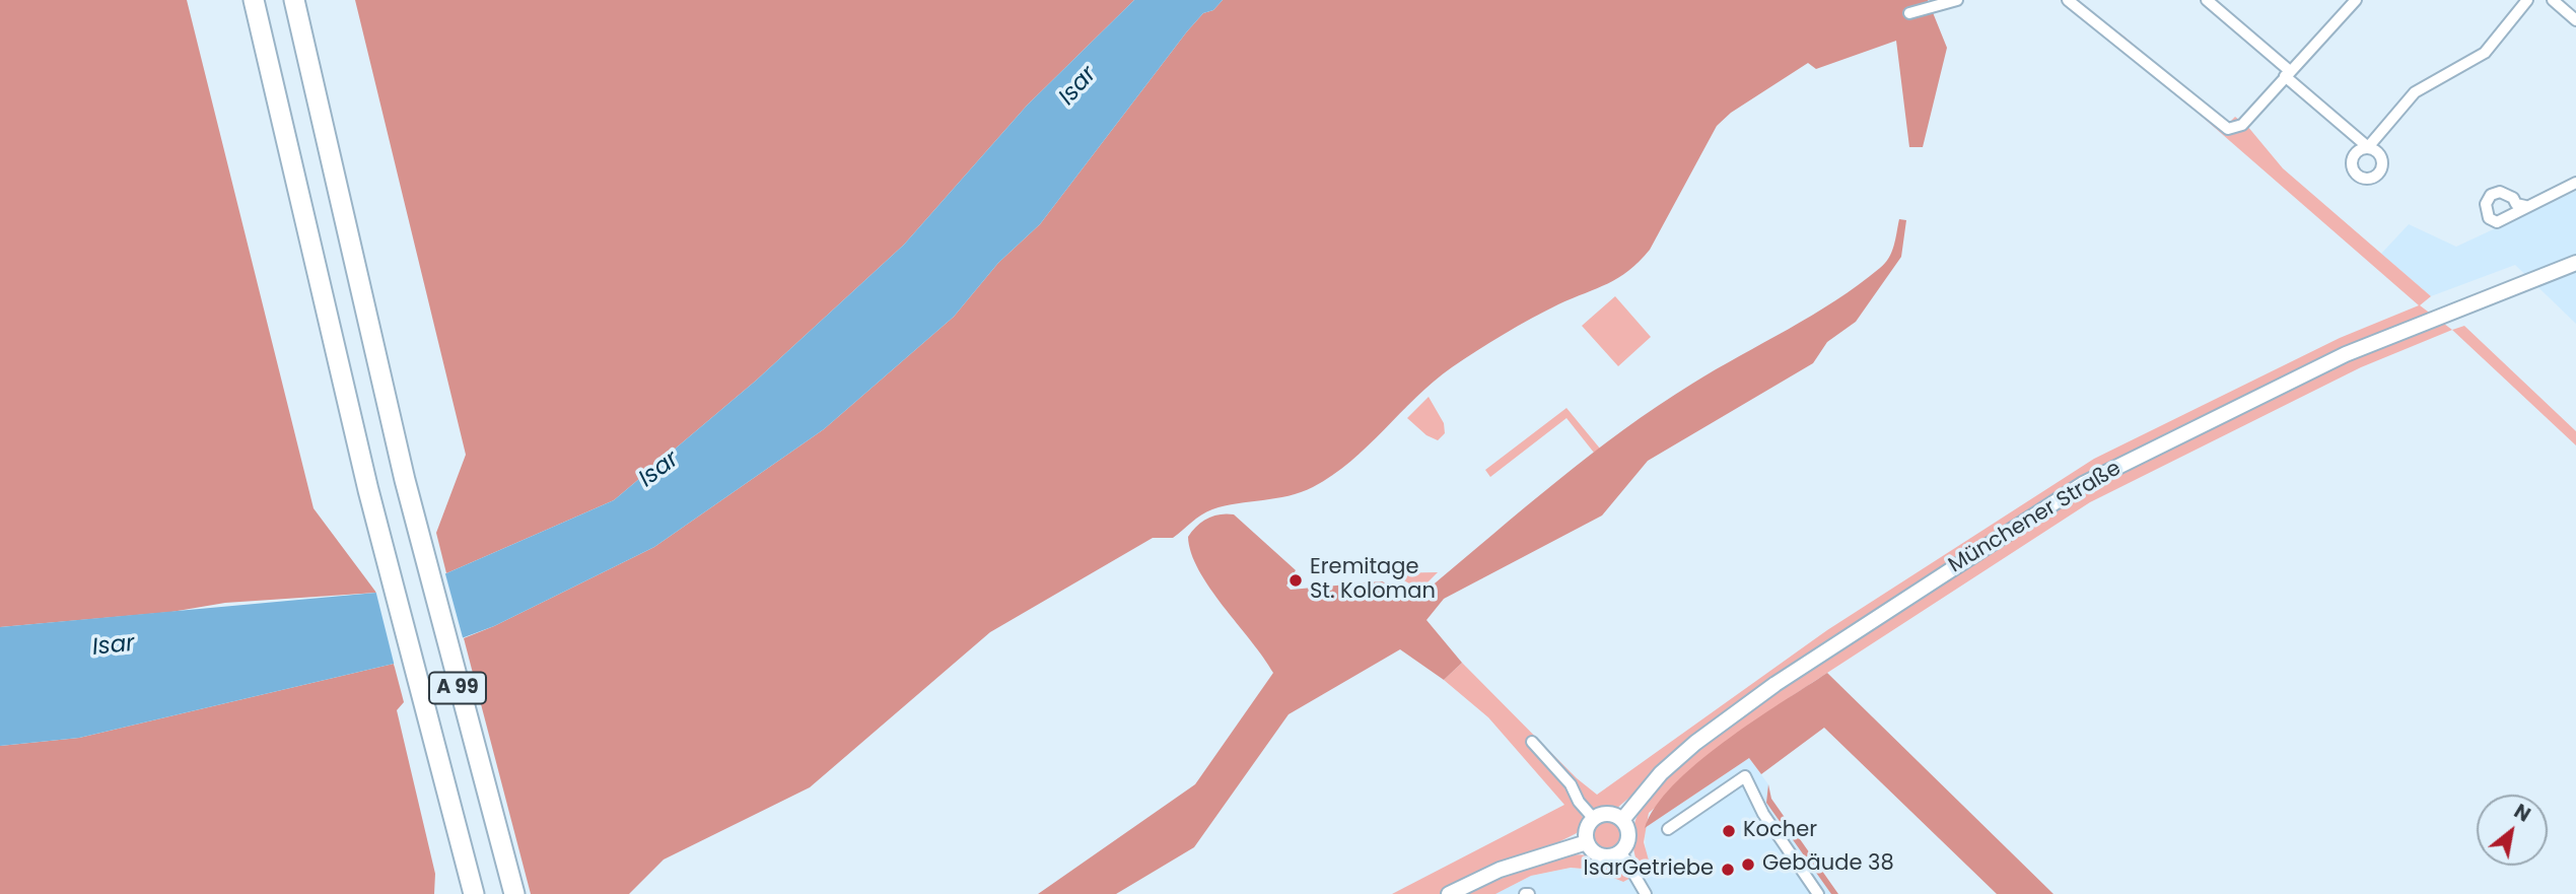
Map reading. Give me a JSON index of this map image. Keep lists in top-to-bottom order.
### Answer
{
  "streets": {
    "highway": ["A 99"],
    "main road": ["Münchener Straße"]
  },
  "water": ["Isar"],
  "places": [
    "Eremitage St. Koloman",
    "Kocher",
    "Gebäude 38",
    "IsarGetriebe"
  ],
  "north": "top right"
}
